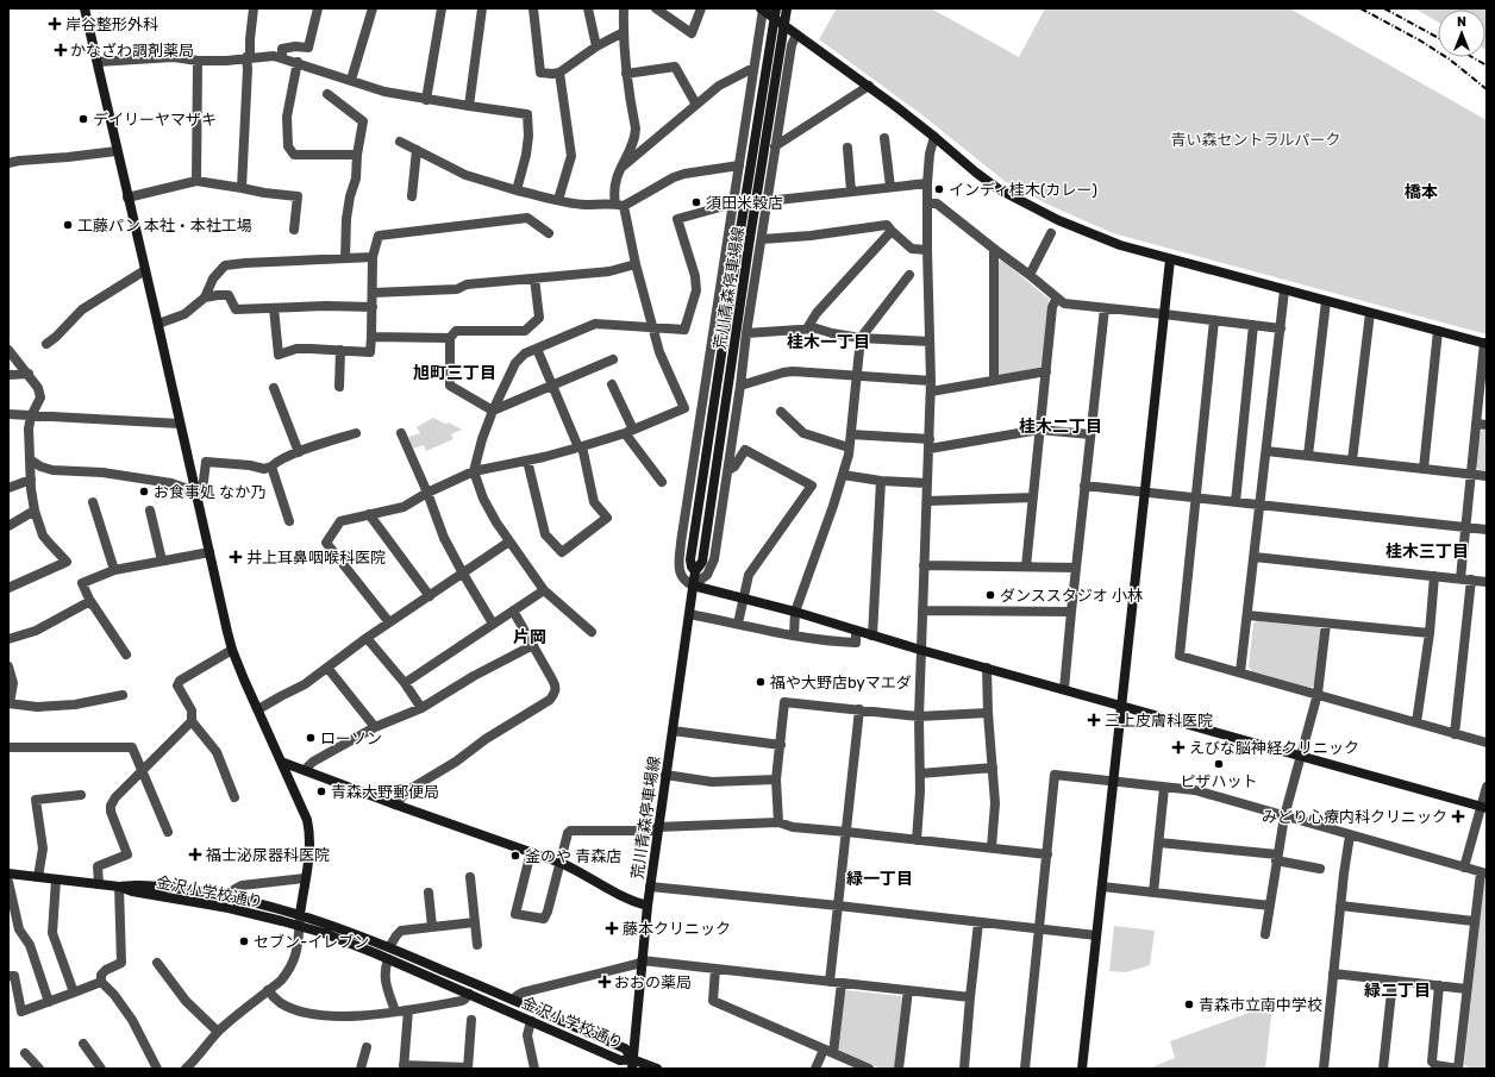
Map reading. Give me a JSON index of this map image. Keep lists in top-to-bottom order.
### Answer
{
  "streets": {
    "street": ["荒川青森停車場線", "金沢小学校通り"]
  },
  "crossings": [
    ["荒川青森停車場線", "金沢小学校通り"]
  ],
  "districts": [
    "橋本",
    "桂木一丁目",
    "旭町三丁目",
    "桂木二丁目",
    "桂木三丁目",
    "片岡",
    "緑一丁目",
    "緑二丁目"
  ],
  "parks": ["青い森セントラルパーク"],
  "places": {
    "health": [
      "岸谷整形外科",
      "かなざわ調剤薬局",
      "井上耳鼻咽喉科医院",
      "三上皮膚科医院",
      "えびな脳神経クリニック",
      "みどり心療内科クリニック",
      "福士泌尿器科医院",
      "藤本クリニック",
      "おおの薬局"
    ],
    "other": [
      "デイリーヤマザキ",
      "インディ桂木(カレー)",
      "須田米穀店",
      "工藤パン 本社・本社工場",
      "お食事処 なか乃",
      "ダンススタジオ 小林",
      "福や大野店byマエダ",
      "ローソン",
      "ピザハット",
      "青森大野郵便局",
      "釜のや 青森店",
      "セブン-イレブン",
      "青森市立南中学校"
    ]
  },
  "north": "top"
}
